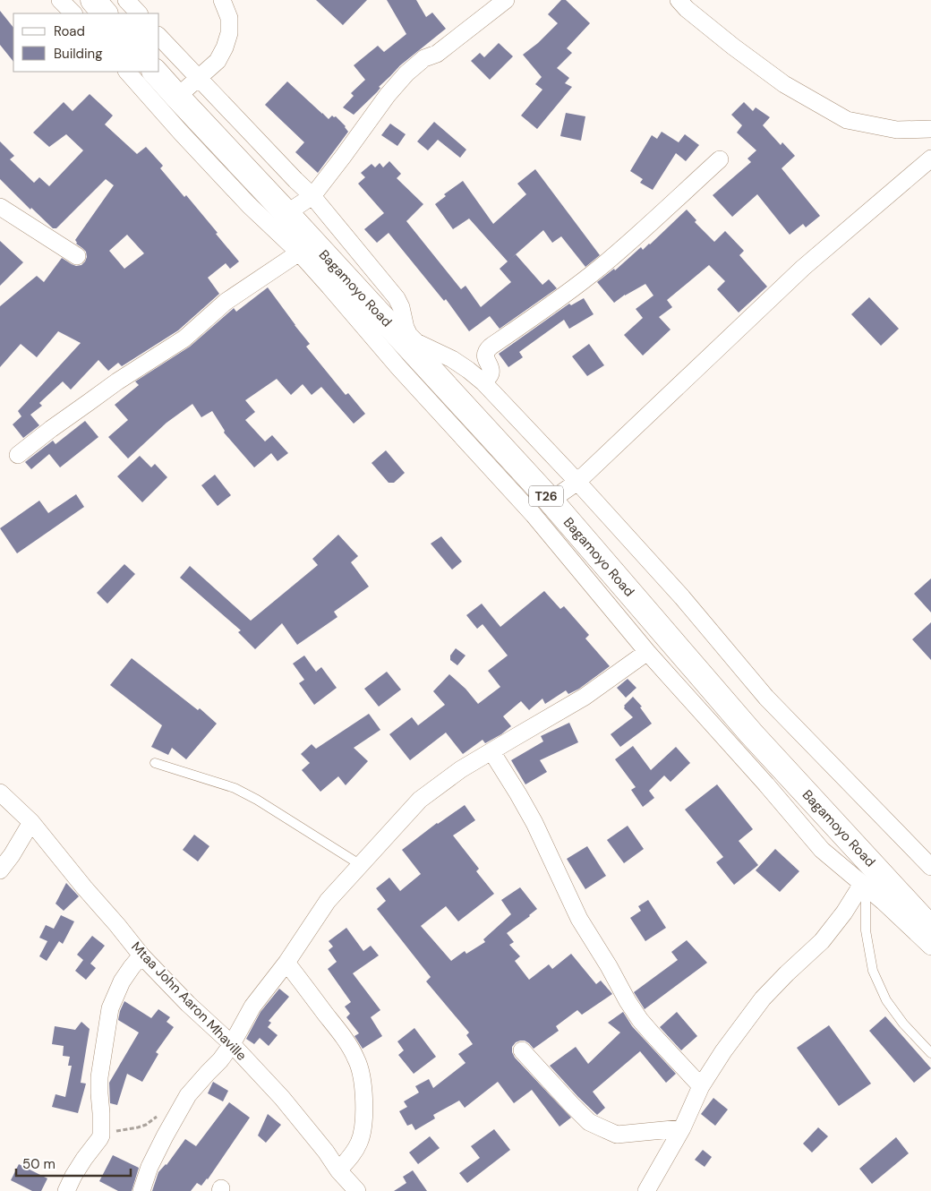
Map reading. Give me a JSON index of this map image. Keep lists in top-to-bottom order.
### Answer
{
  "streets": {
    "highway": ["Bagamoyo Road", "T26"],
    "street": ["Mtaa John Aaron Mhaville"]
  },
  "legend": ["Road", "Building"],
  "scale_bar": "50 m"
}
